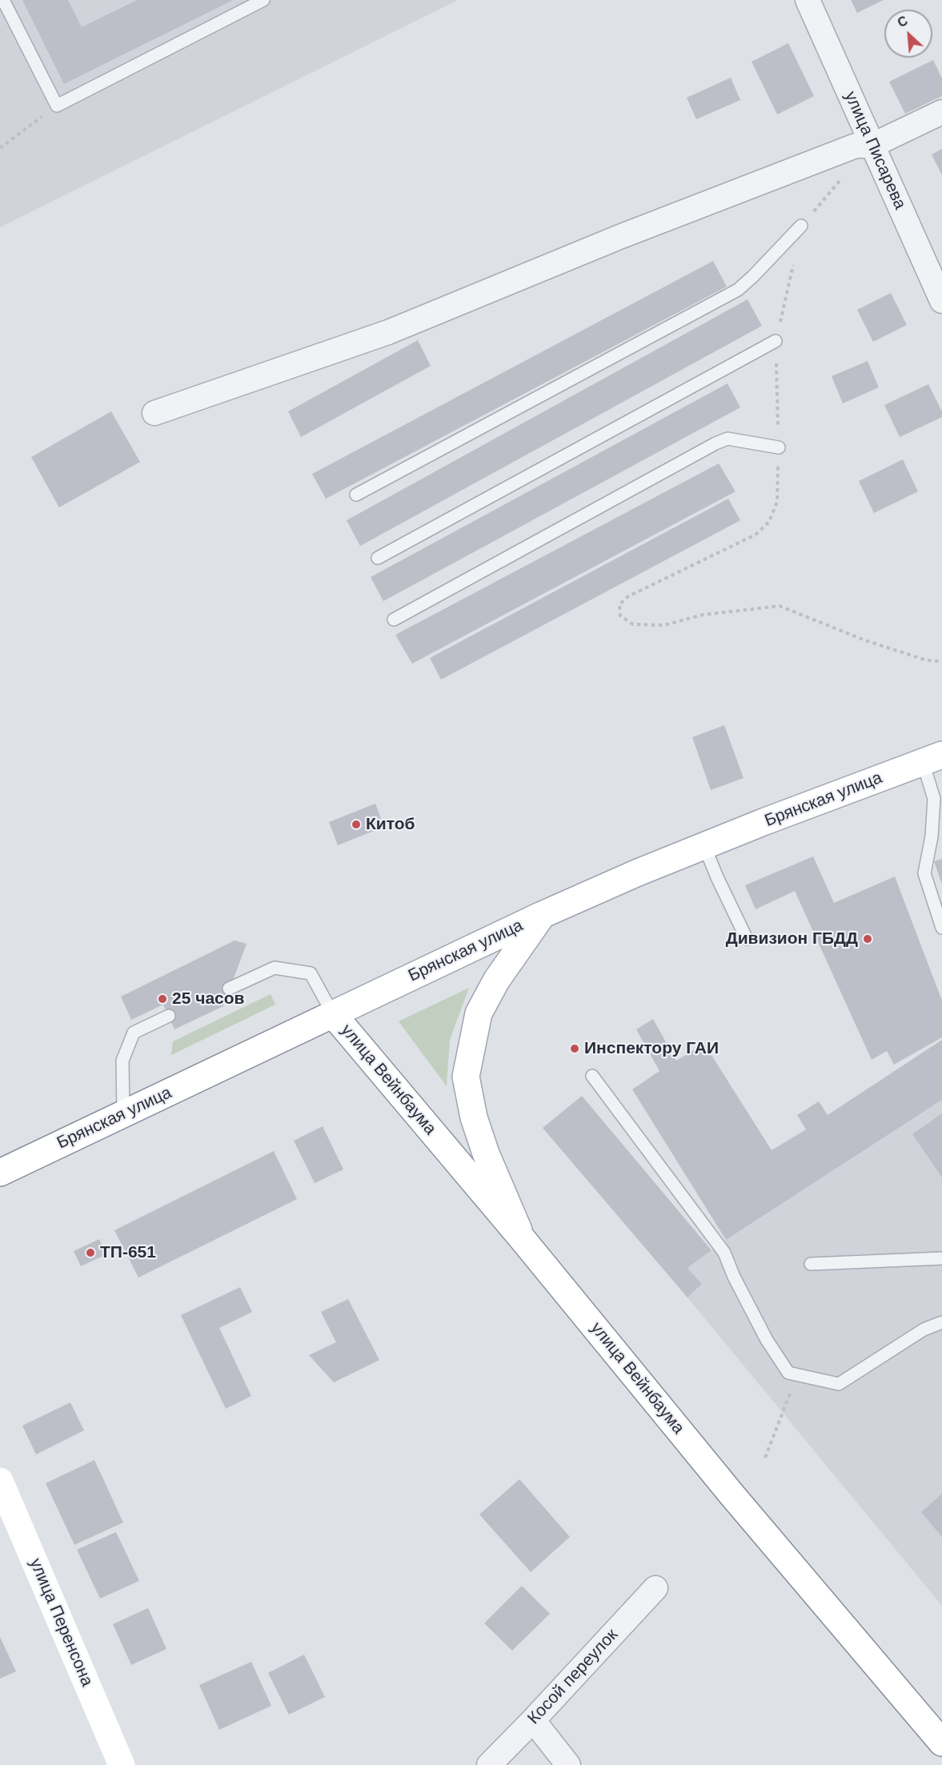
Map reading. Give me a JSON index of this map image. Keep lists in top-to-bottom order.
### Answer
{
  "streets": {
    "main road": ["Брянская улица", "улица Вейнбаума", "улица Перенсона"],
    "street": ["улица Писарева", "Косой переулок"]
  },
  "crossings": [
    ["Брянская улица", "улица Вейнбаума"]
  ],
  "places": [
    "Китоб",
    "Дивизион ГБДД",
    "25 часов",
    "Инспектору ГАИ",
    "ТП-651"
  ],
  "north": "top left"
}
